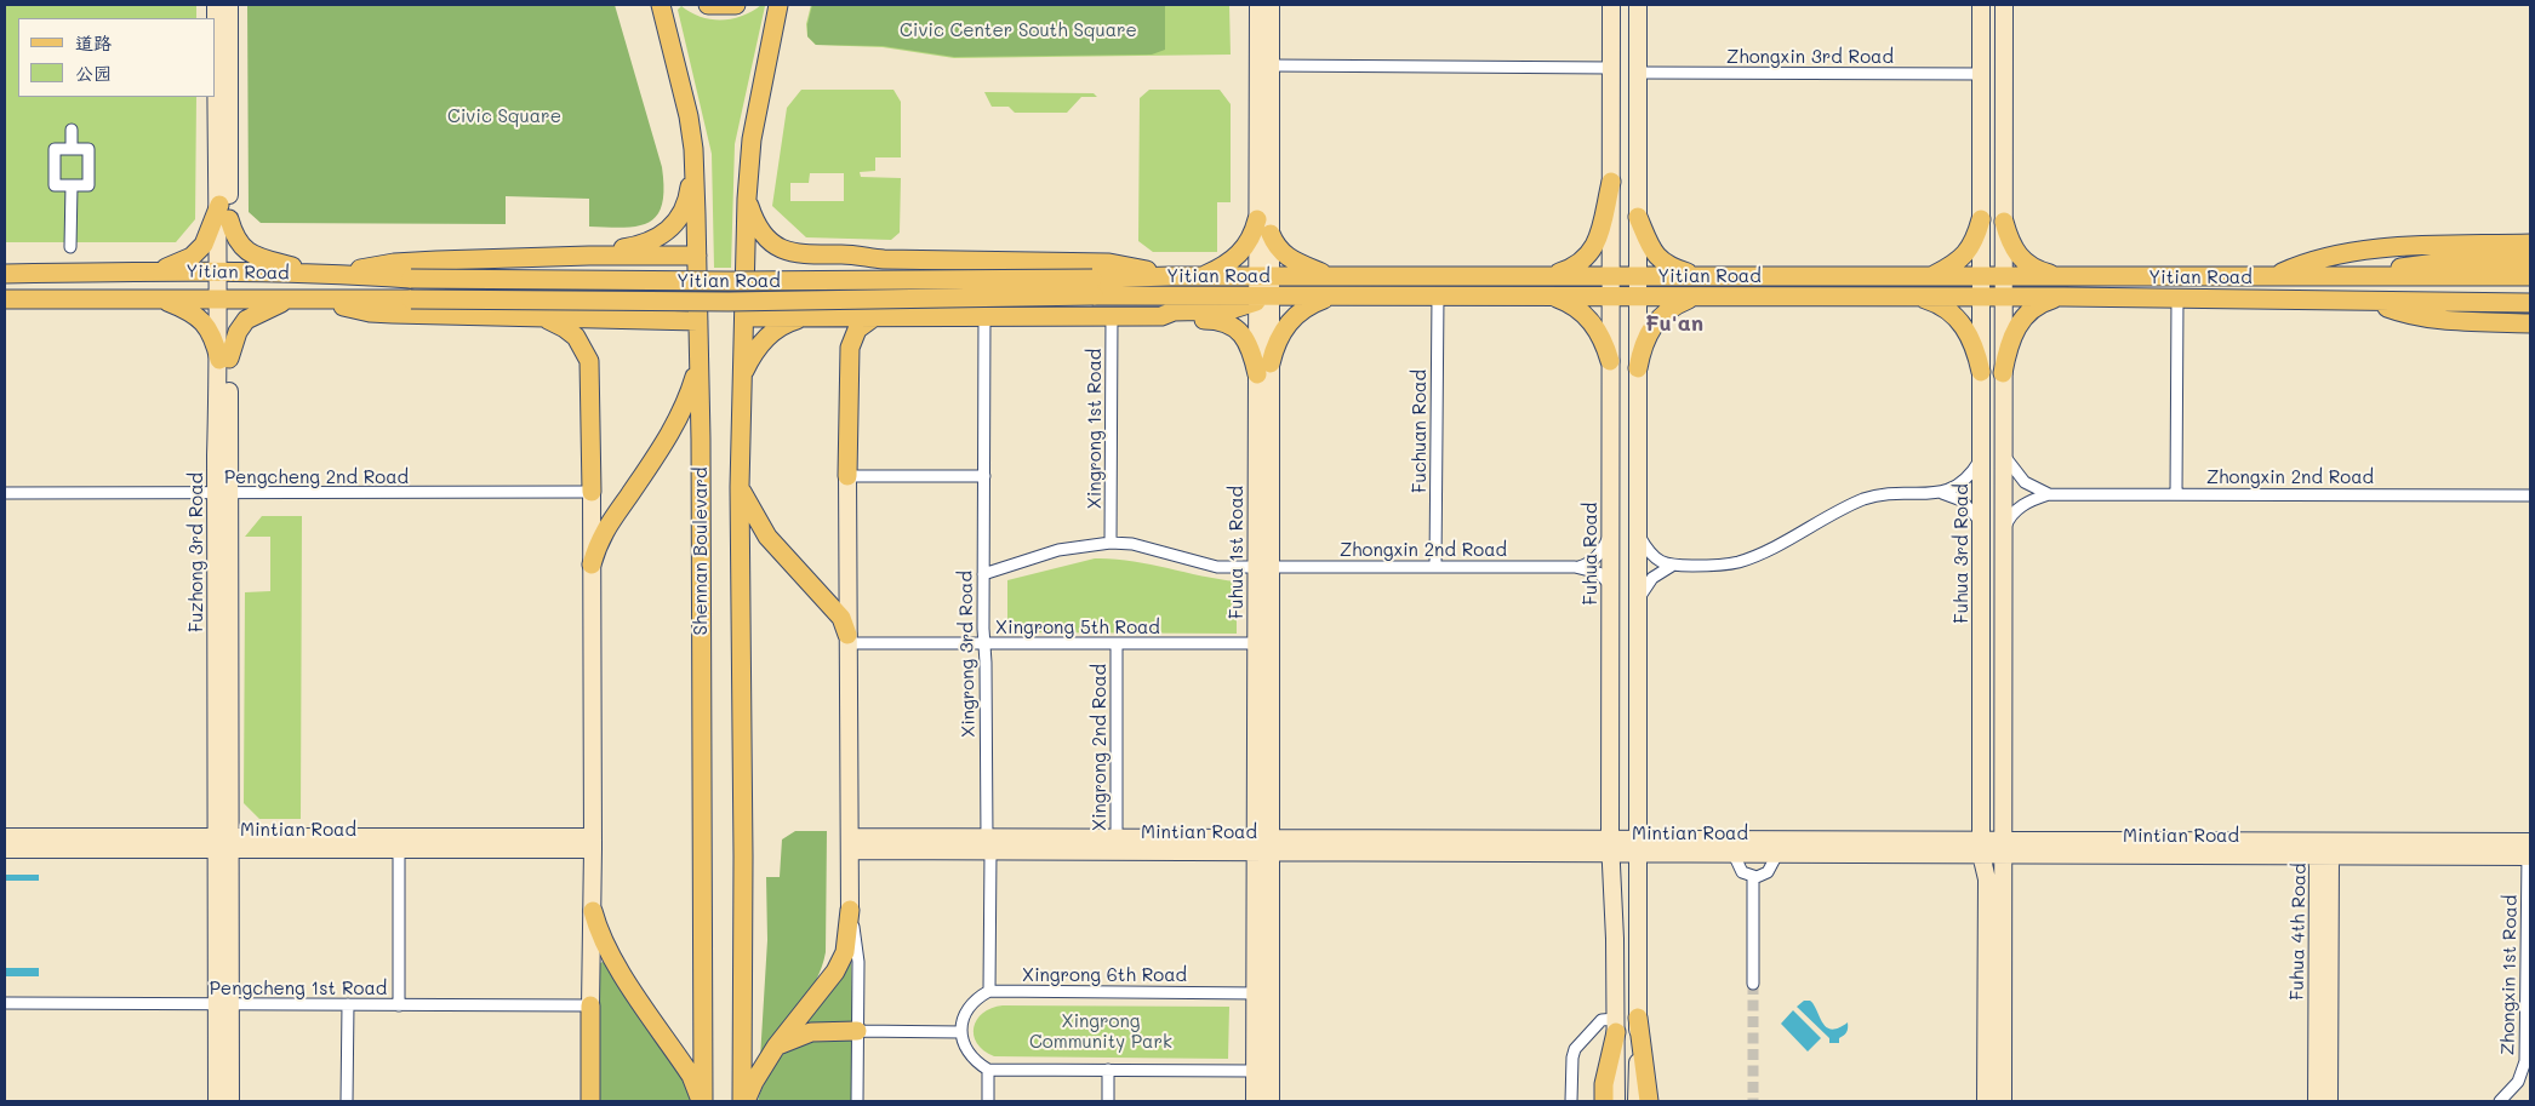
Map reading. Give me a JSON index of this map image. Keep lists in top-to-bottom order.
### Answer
{
  "streets": {
    "main road": ["Yitian Road", "Shennan Boulevard"],
    "street": [
      "Zhongxin 3rd Road",
      "Xingrong 1st Road",
      "Fuchuan Road",
      "Pengcheng 2nd Road",
      "Zhongxin 2nd Road",
      "Fuzhong 3rd Road",
      "Fuhua 1st Road",
      "Fuhua Road",
      "Fuhua 3rd Road",
      "Xingrong 5th Road",
      "Xingrong 3rd Road",
      "Xingrong 2nd Road",
      "Mintian Road",
      "Fuhua 4th Road",
      "Xingrong 6th Road",
      "Zhongxin 1st Road",
      "Pengcheng 1st Road"
    ]
  },
  "crossings": [
    ["Zhongxin 3rd Road", "Fuhua 3rd Road"],
    ["Yitian Road", "Fuchuan Road"],
    ["Yitian Road", "Fuzhong 3rd Road"],
    ["Yitian Road", "Fuhua 1st Road"],
    ["Yitian Road", "Fuhua Road"],
    ["Yitian Road", "Fuhua 3rd Road"],
    ["Xingrong 1st Road", "Zhongxin 2nd Road"],
    ["Fuchuan Road", "Zhongxin 2nd Road"],
    ["Pengcheng 2nd Road", "Fuzhong 3rd Road"],
    ["Zhongxin 2nd Road", "Fuhua 1st Road"],
    ["Zhongxin 2nd Road", "Fuhua Road"],
    ["Zhongxin 2nd Road", "Xingrong 3rd Road"],
    ["Fuzhong 3rd Road", "Mintian Road"],
    ["Fuzhong 3rd Road", "Pengcheng 1st Road"],
    ["Fuhua 1st Road", "Xingrong 5th Road"],
    ["Fuhua 1st Road", "Mintian Road"],
    ["Fuhua 1st Road", "Xingrong 6th Road"],
    ["Fuhua Road", "Mintian Road"],
    ["Fuhua 3rd Road", "Mintian Road"],
    ["Xingrong 5th Road", "Xingrong 3rd Road"],
    ["Xingrong 5th Road", "Xingrong 2nd Road"],
    ["Xingrong 3rd Road", "Mintian Road"],
    ["Xingrong 3rd Road", "Xingrong 6th Road"],
    ["Xingrong 2nd Road", "Mintian Road"],
    ["Mintian Road", "Fuhua 4th Road"],
    ["Mintian Road", "Zhongxin 1st Road"]
  ],
  "districts": ["Fu'an"],
  "parks": ["Civic Center South Square", "Civic Square", "Xingrong Community Park"],
  "legend": ["道路", "公园"]
}
